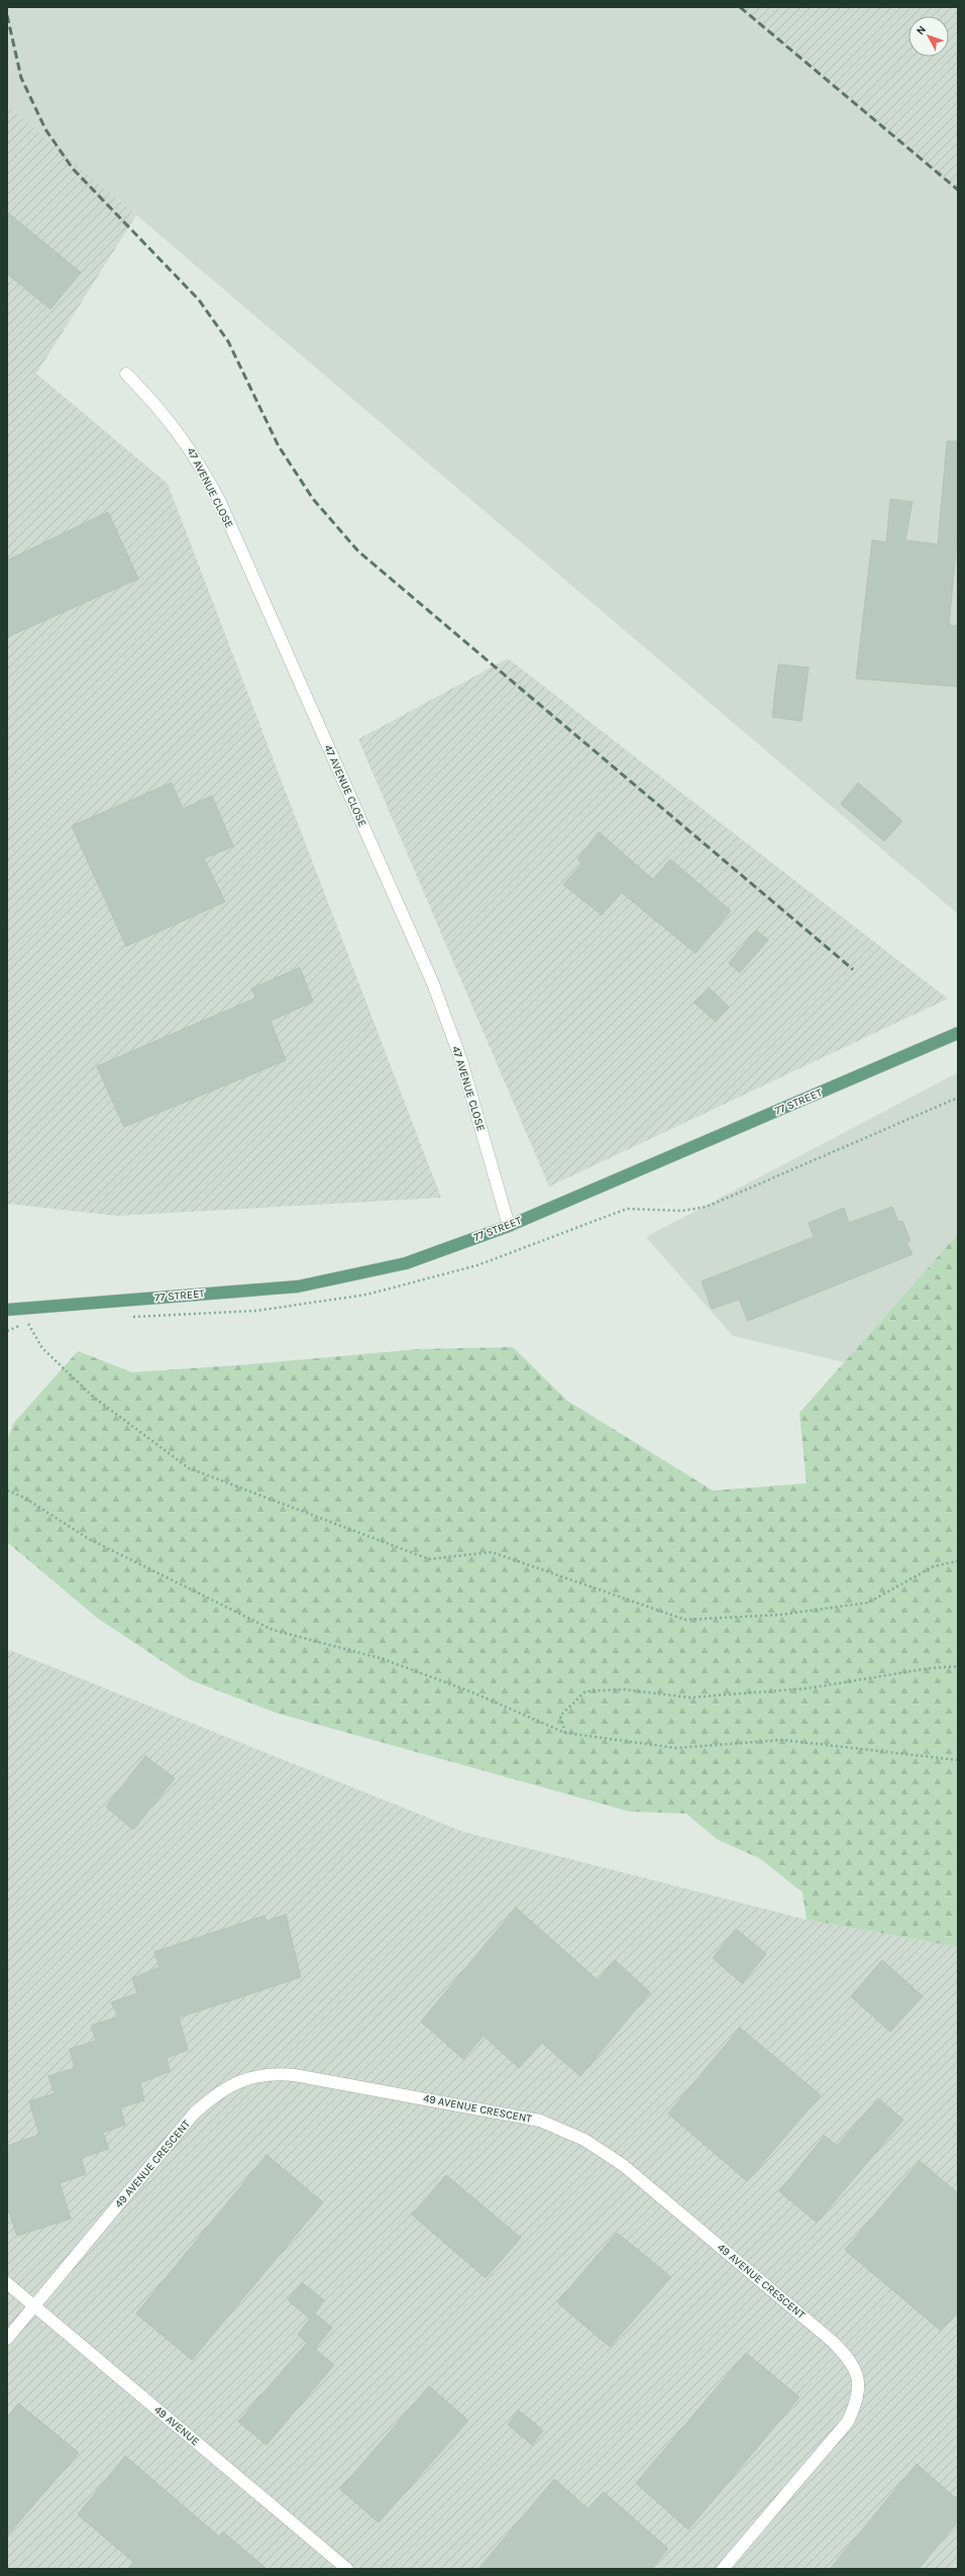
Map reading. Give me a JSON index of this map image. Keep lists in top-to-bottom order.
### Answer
{
  "streets": {
    "main road": ["77 STREET"],
    "street": ["47 AVENUE CLOSE", "49 AVENUE CRESCENT", "49 AVENUE"]
  },
  "crossings": [
    ["47 AVENUE CLOSE", "77 STREET"],
    ["49 AVENUE CRESCENT", "49 AVENUE"]
  ],
  "north": "top left"
}
